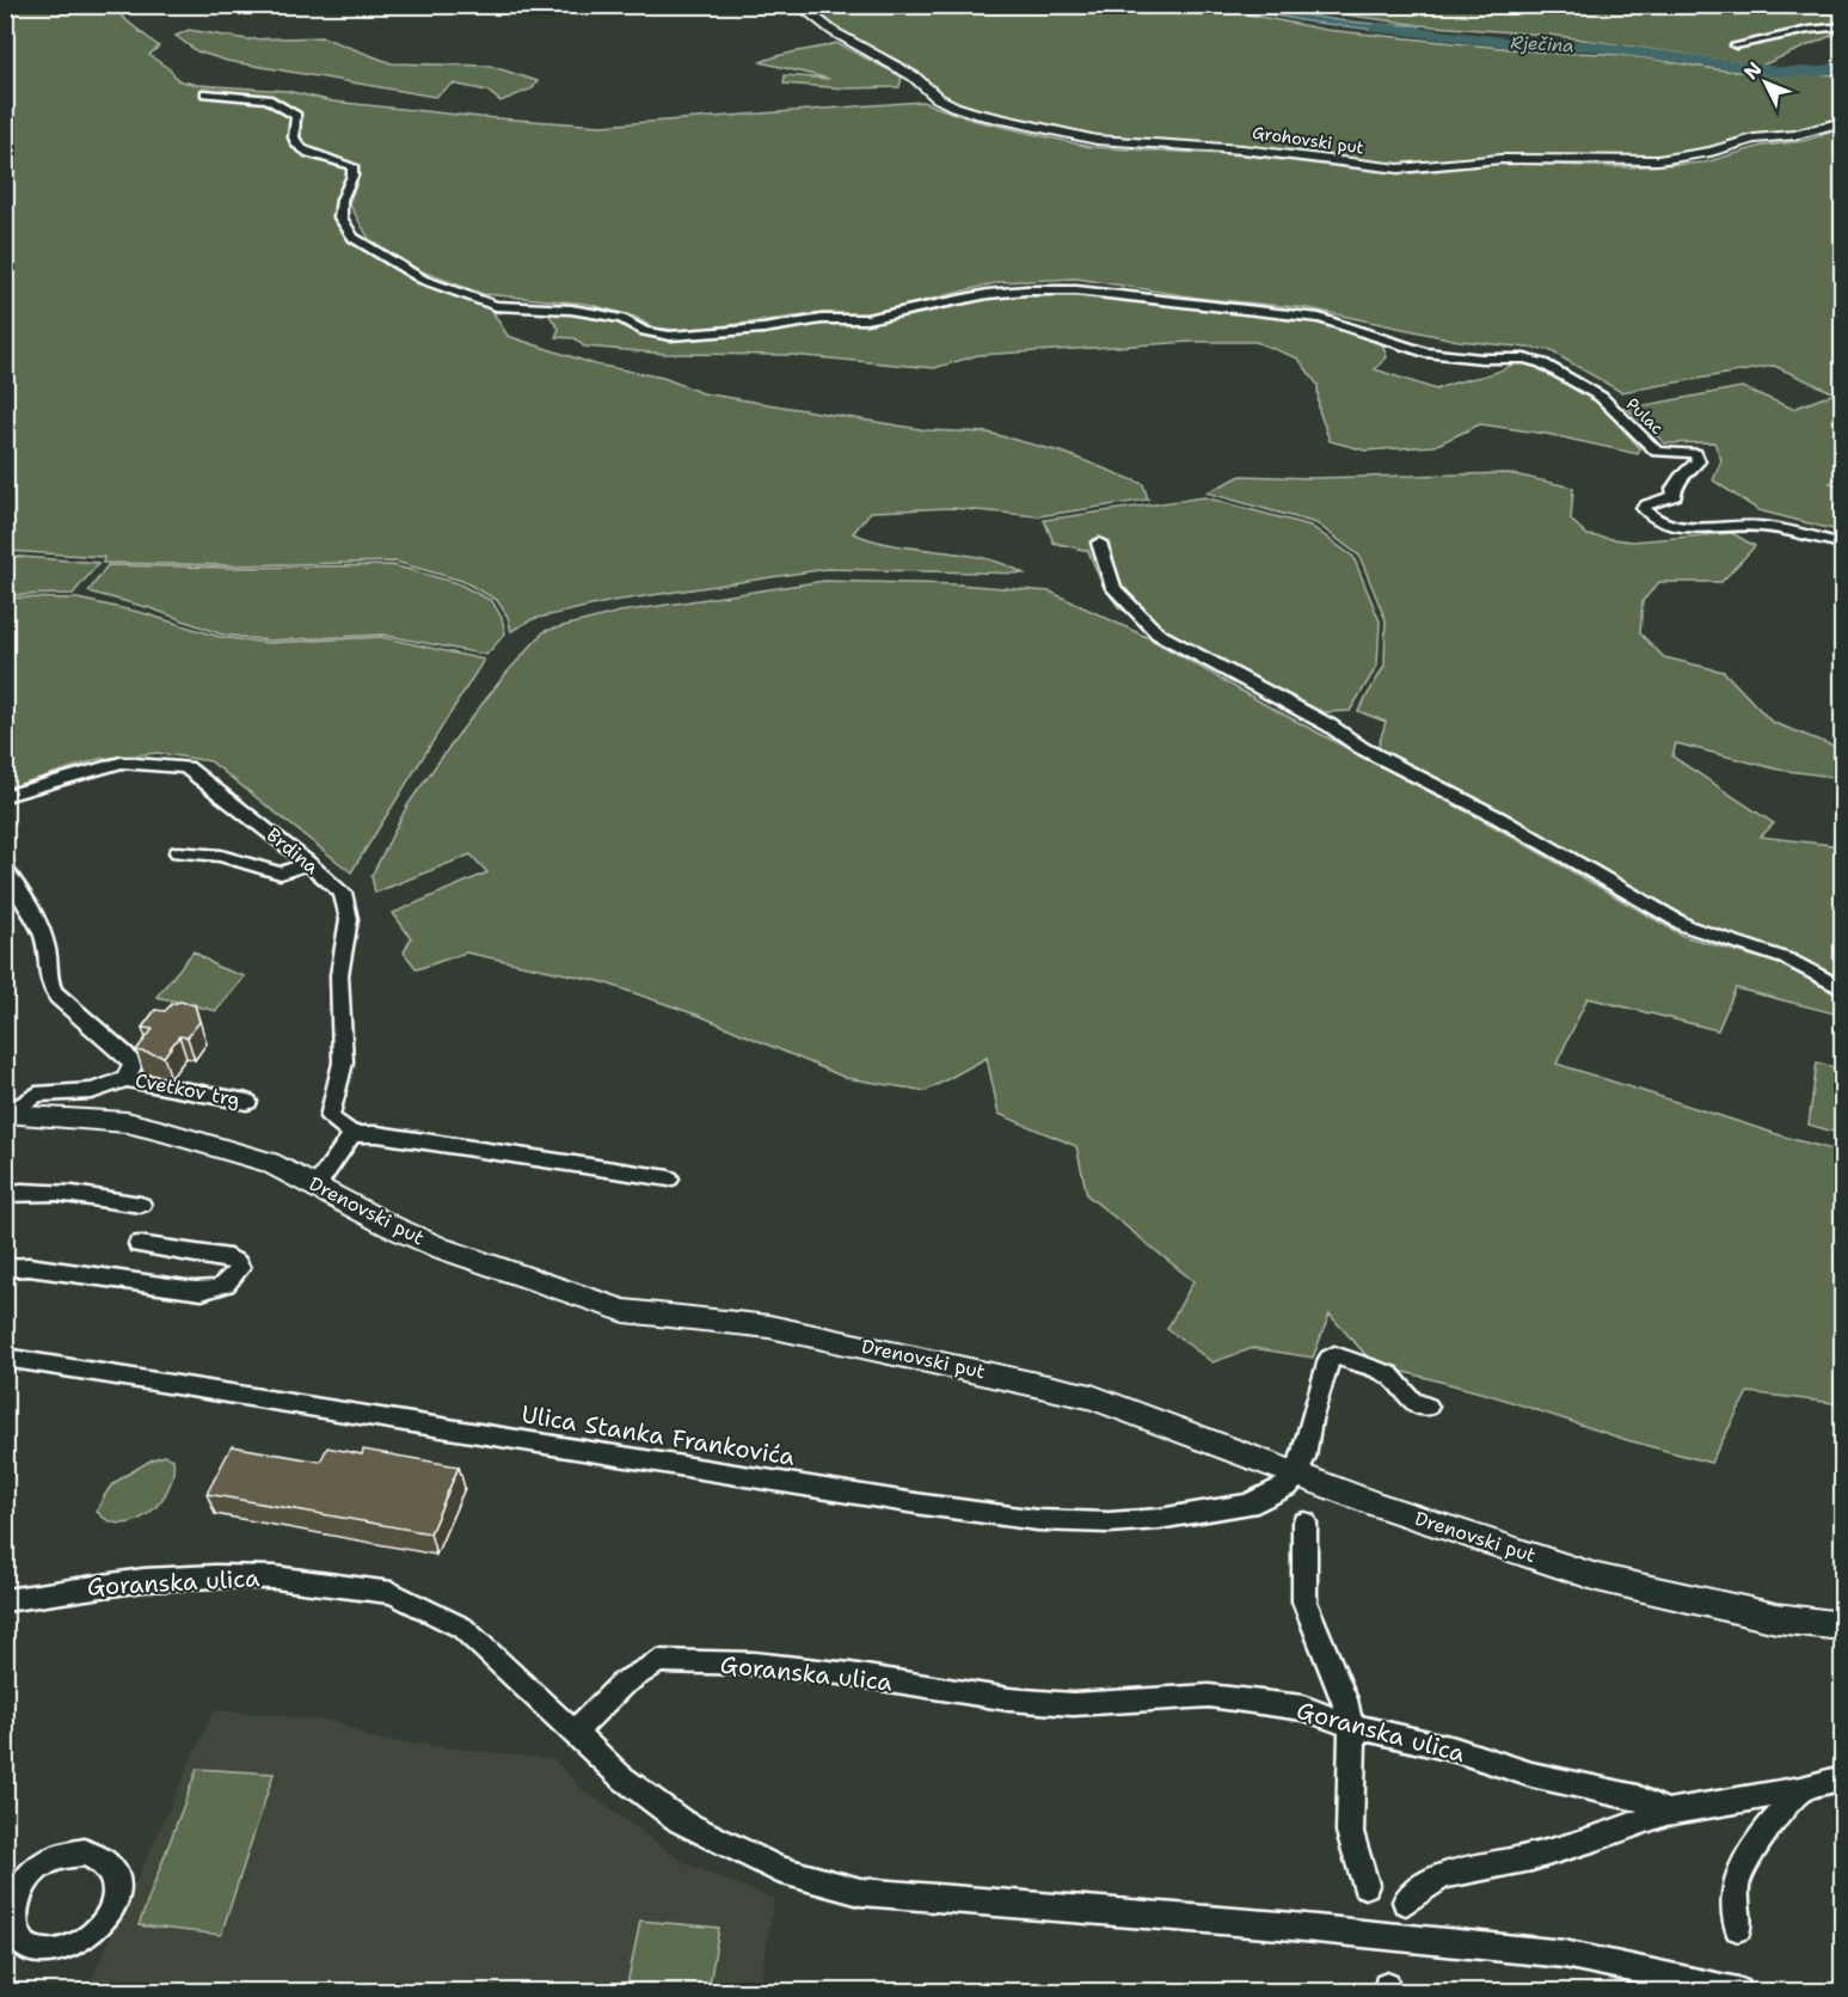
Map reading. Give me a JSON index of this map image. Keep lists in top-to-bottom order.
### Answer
{
  "streets": {
    "main road": ["Grohovski put", "Drenovski put"],
    "street": [
      "Pulac",
      "Brdina",
      "Cvetkov trg",
      "Ulica Stanka Frankovića",
      "Goranska ulica"
    ]
  },
  "crossings": [
    ["Drenovski put", "Ulica Stanka Frankovića"]
  ],
  "water": ["Rječina"],
  "north": "top left"
}
